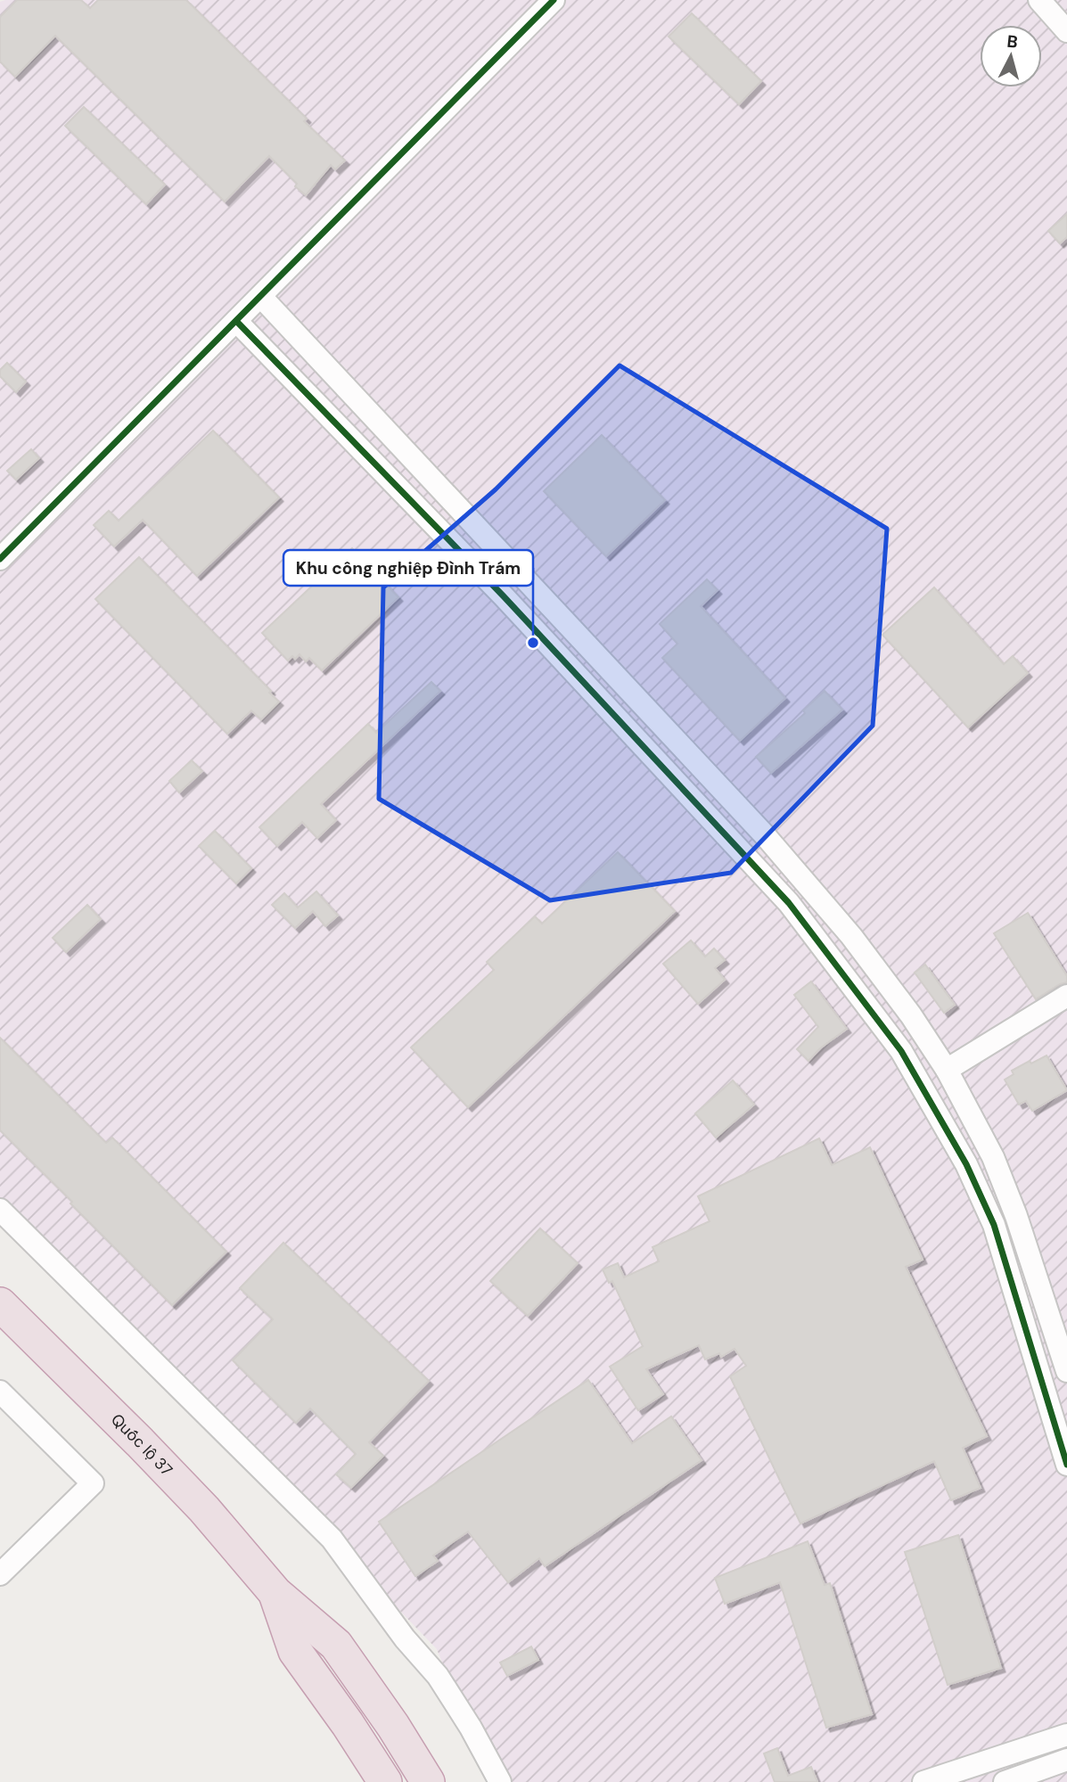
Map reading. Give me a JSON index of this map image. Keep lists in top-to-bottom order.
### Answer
{
  "streets": {
    "highway": ["Quốc lộ 37"]
  },
  "places": ["Khu công nghiệp Đình Trám"],
  "north": "top"
}
